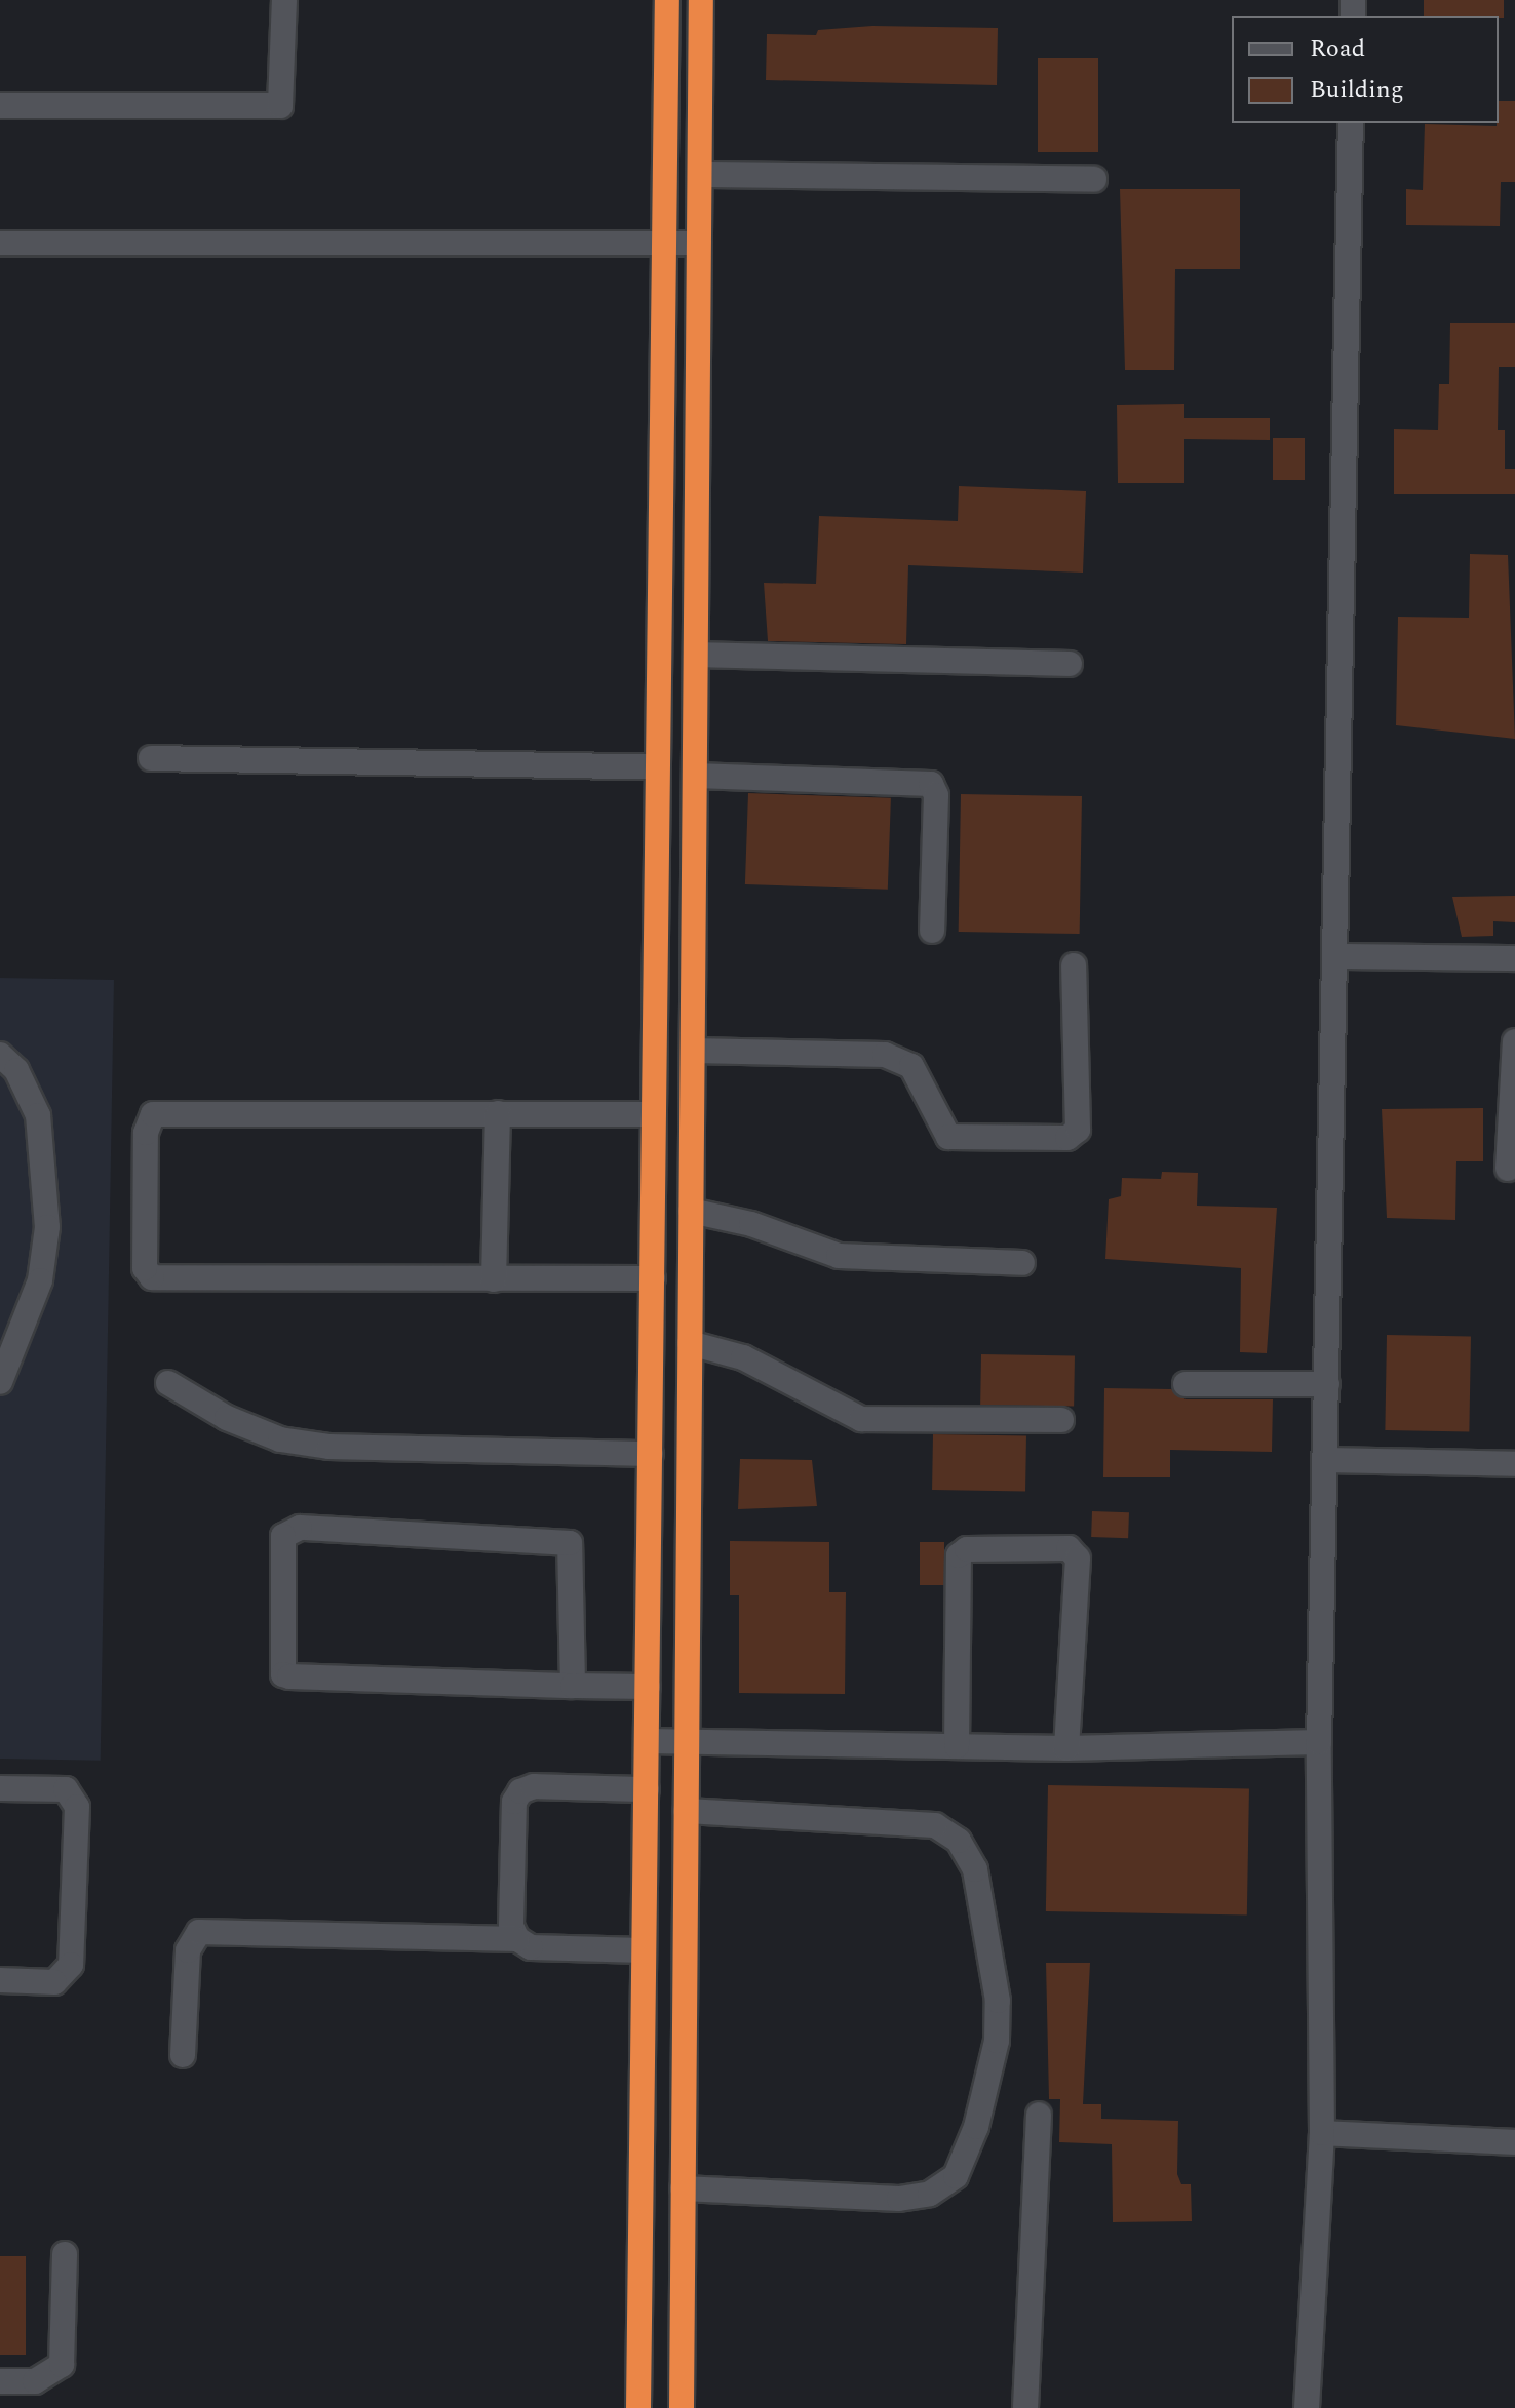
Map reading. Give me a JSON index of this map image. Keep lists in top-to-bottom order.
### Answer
{
  "legend": ["Road", "Building"]
}
